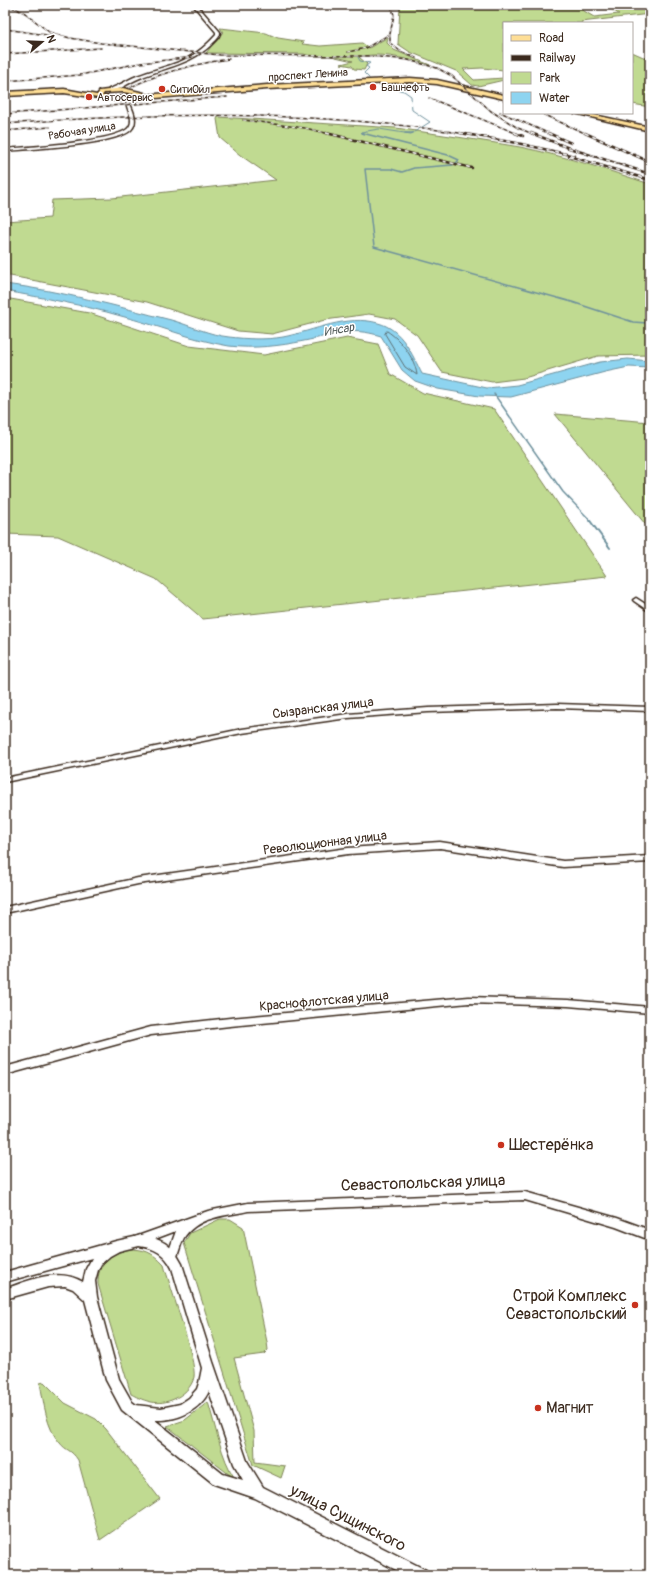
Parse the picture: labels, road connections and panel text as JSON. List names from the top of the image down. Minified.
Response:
{"streets":{"main road":["проспект Ленина"],"street":["Рабочая улица","Сызранская улица","Революционная улица","Краснофлотская улица","Севастопольская улица","улица Сущинского"]},"crossings":[["проспект Ленина","Рабочая улица"]],"water":["Инсар"],"places":["Башнефть","СитиОйл","Автосервис","Шестерёнка","Строй Комплекс Севастопольский","Магнит"],"legend":["Road","Railway","Park","Water"],"north":"right"}
